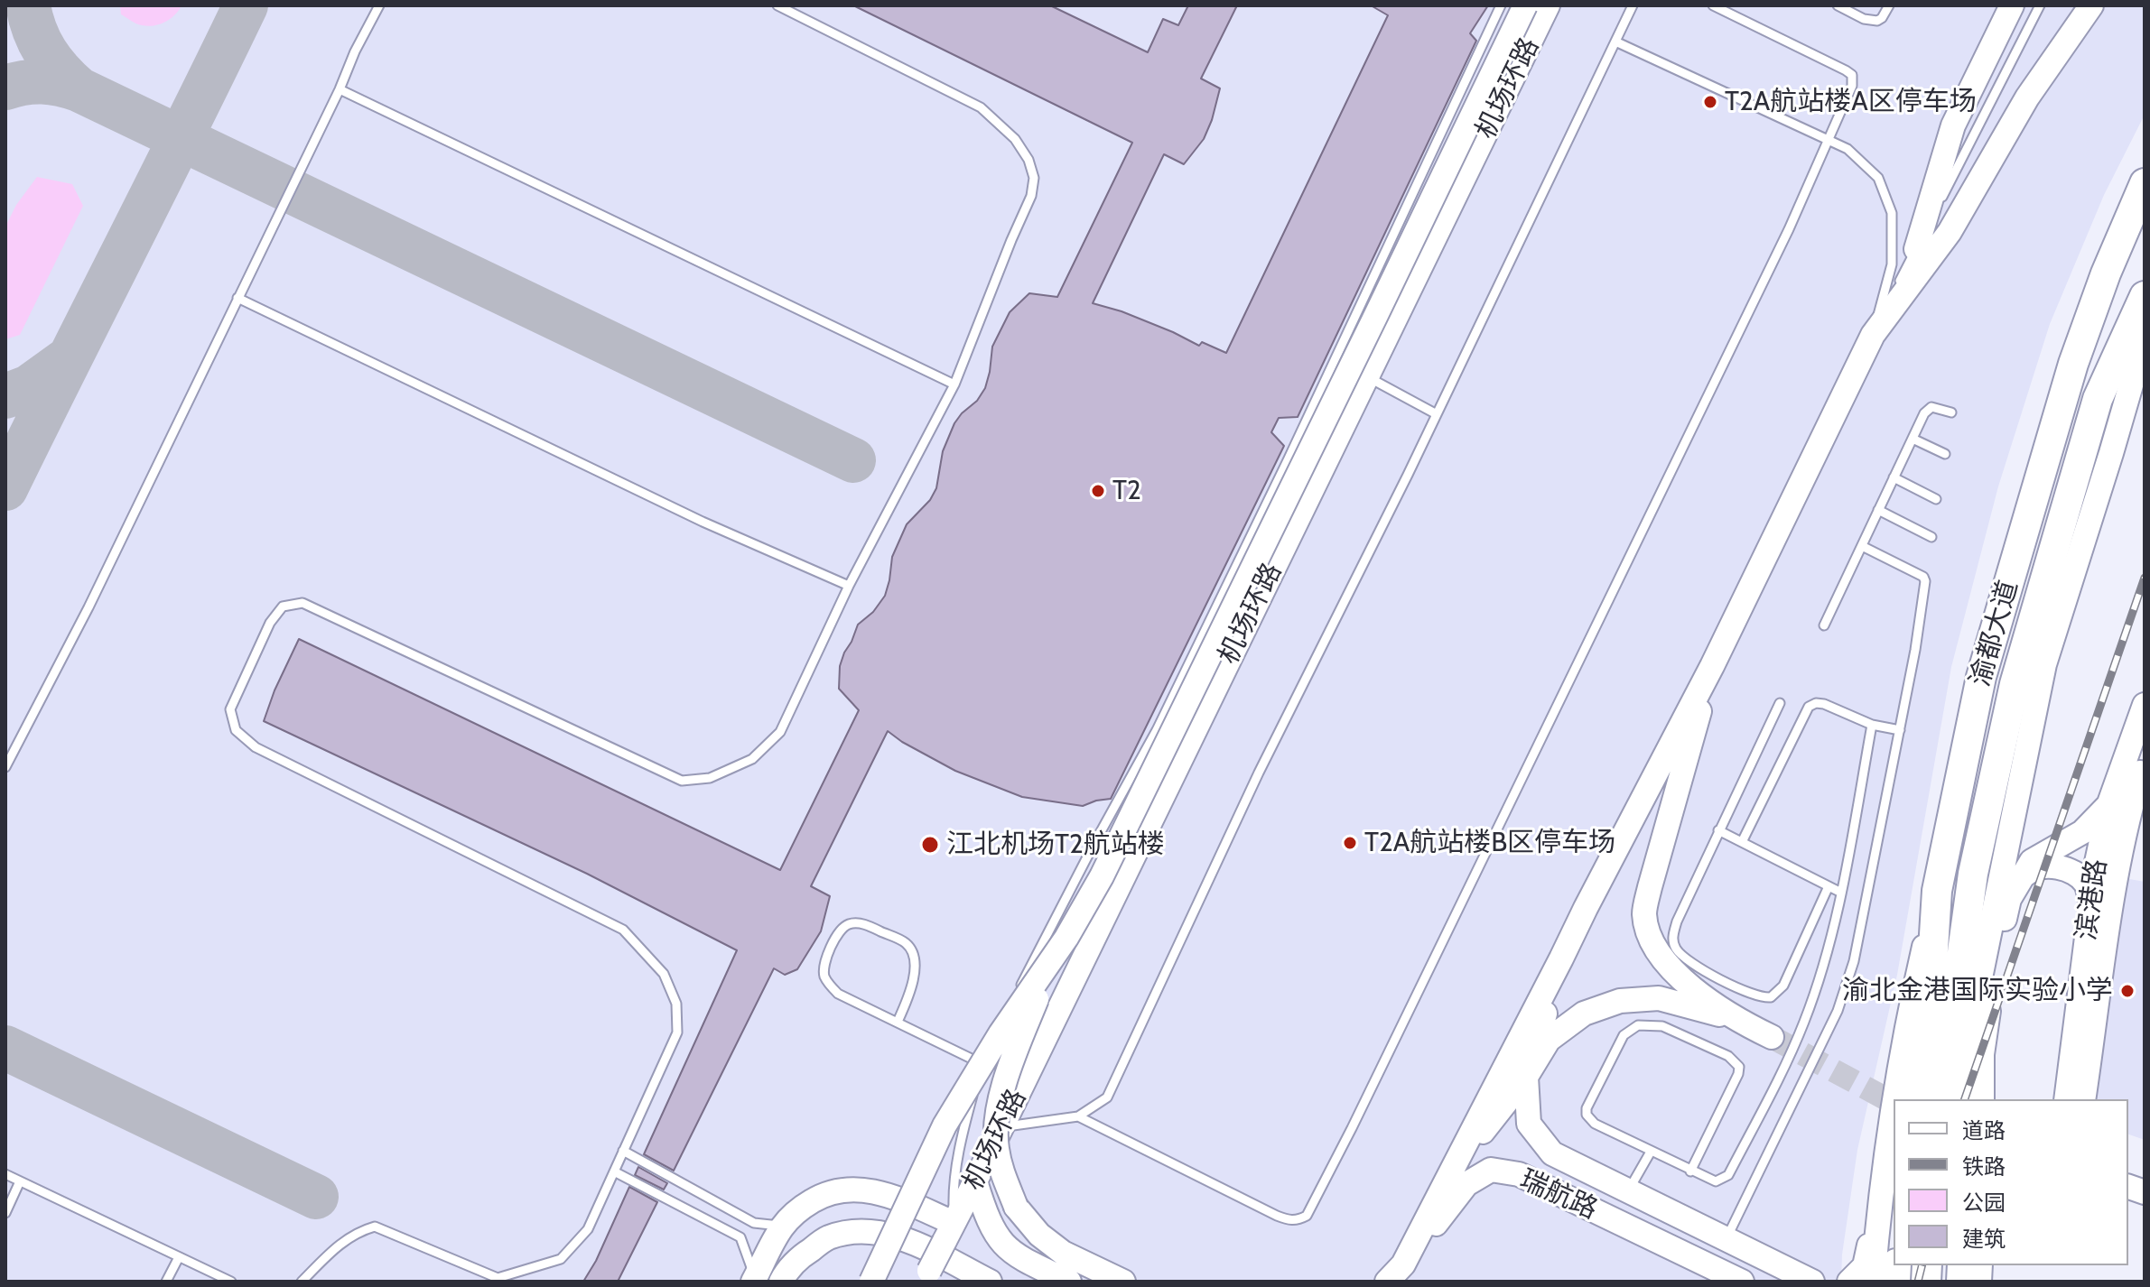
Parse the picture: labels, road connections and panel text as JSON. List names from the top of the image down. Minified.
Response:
{"streets":{"highway":["渝都大道"],"street":["机场环路","滨港路","瑞航路"]},"places":["T2A航站楼A区停车场","T2","T2A航站楼B区停车场","江北机场T2航站楼","渝北金港国际实验小学"],"legend":["道路","铁路","公园","建筑"]}
